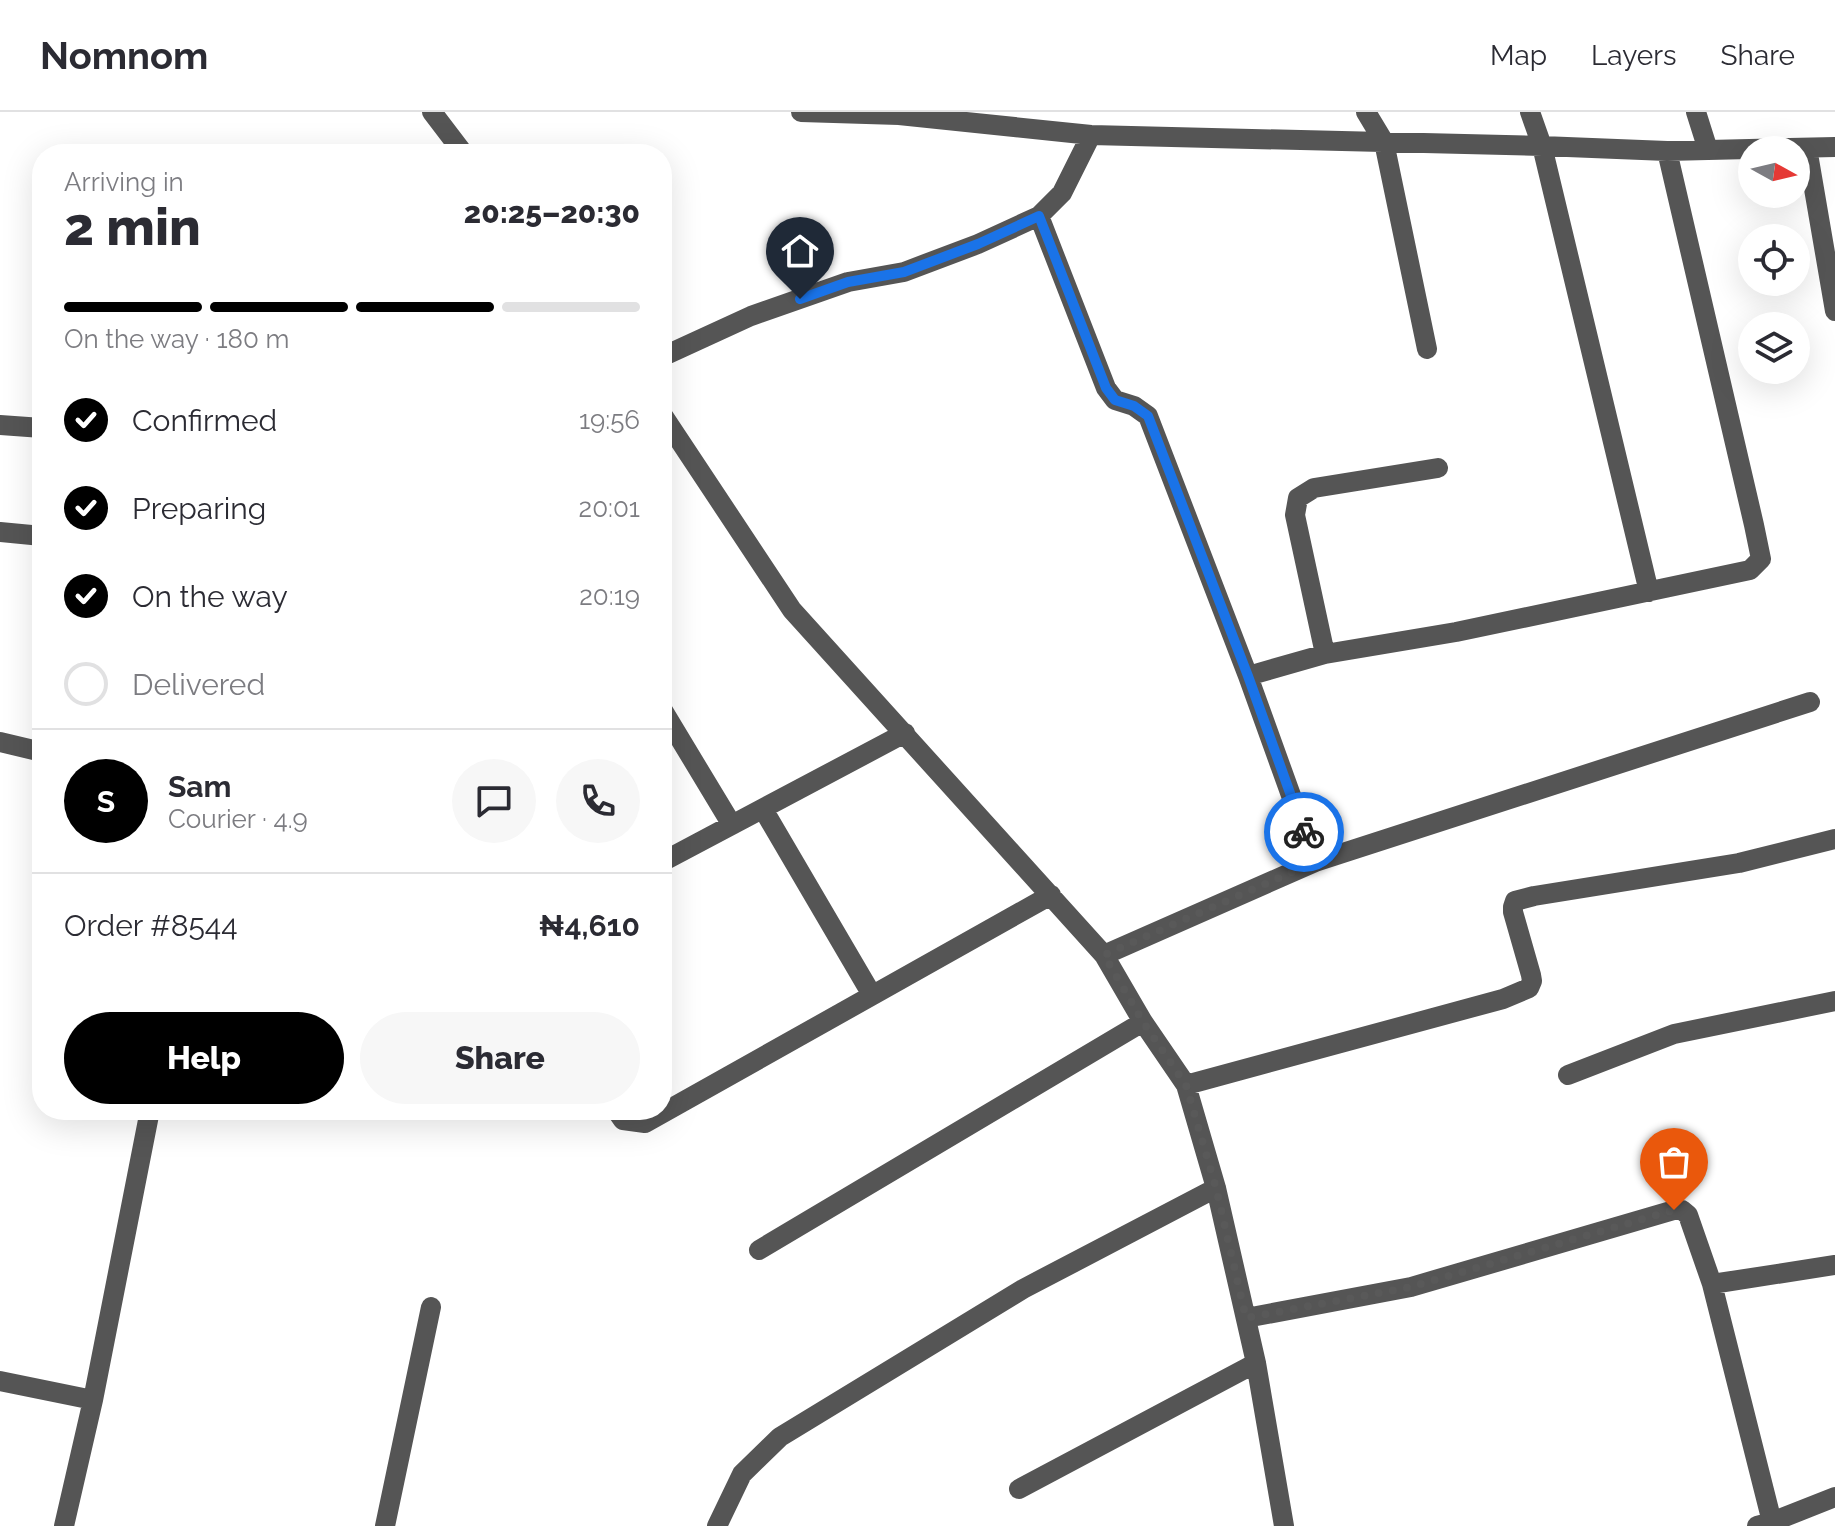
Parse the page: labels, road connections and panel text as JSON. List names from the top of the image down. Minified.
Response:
{"north":"right","page":{"header":"Nomnom","nav":["Map","Layers","Share"],"heading":["2 min","Arriving in","20:25–20:30"],"panel":["Sam","Courier · 4.9","Order #8544","₦4,610"],"bar":"On the way · 180 m","list":[["Confirmed","19:56"],["Preparing","20:01"],["On the way","20:19"],"Delivered"],"round":"S","buttons":["Help","Share"]}}
